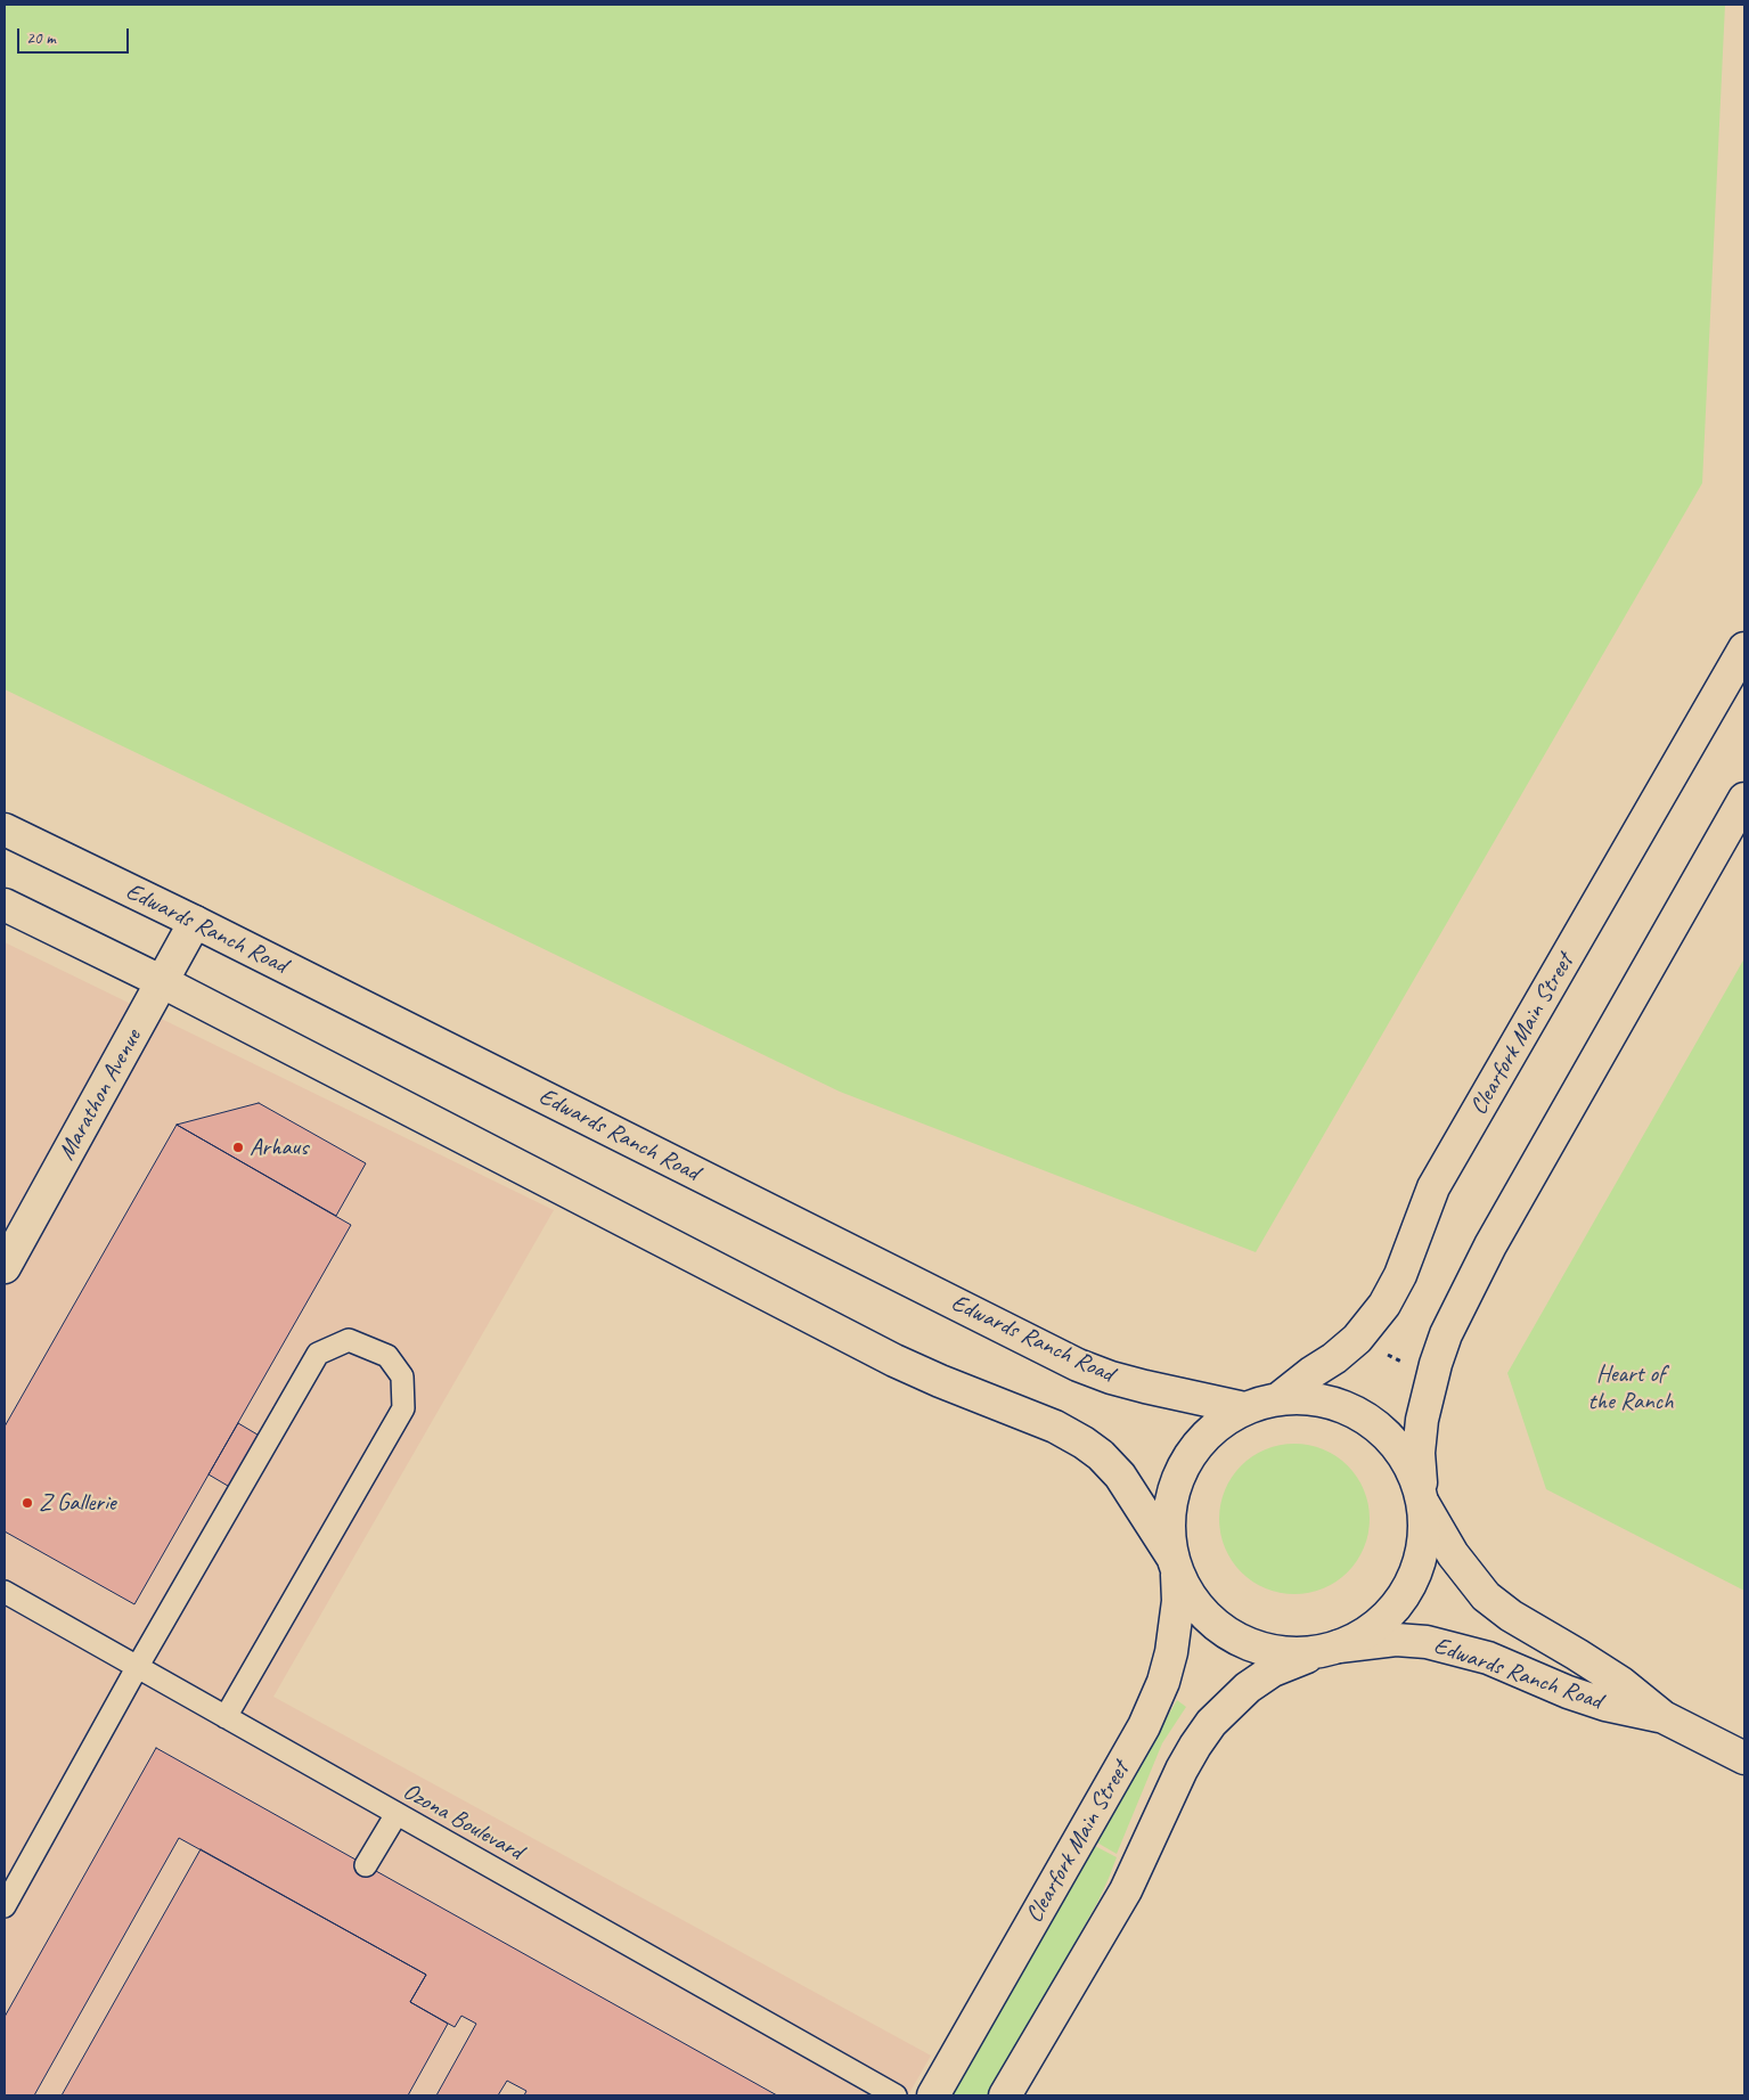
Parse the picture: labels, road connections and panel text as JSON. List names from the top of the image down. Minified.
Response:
{"streets":{"street":["Edwards Ranch Road","Clearfork Main Street","Marathon Avenue"],"lane":["Ozona Boulevard"]},"crossings":[["Edwards Ranch Road","Clearfork Main Street"],["Edwards Ranch Road","Marathon Avenue"]],"parks":["Heart of the Ranch"],"places":["Arhaus","Z Gallerie"],"scale_bar":"20 m"}
